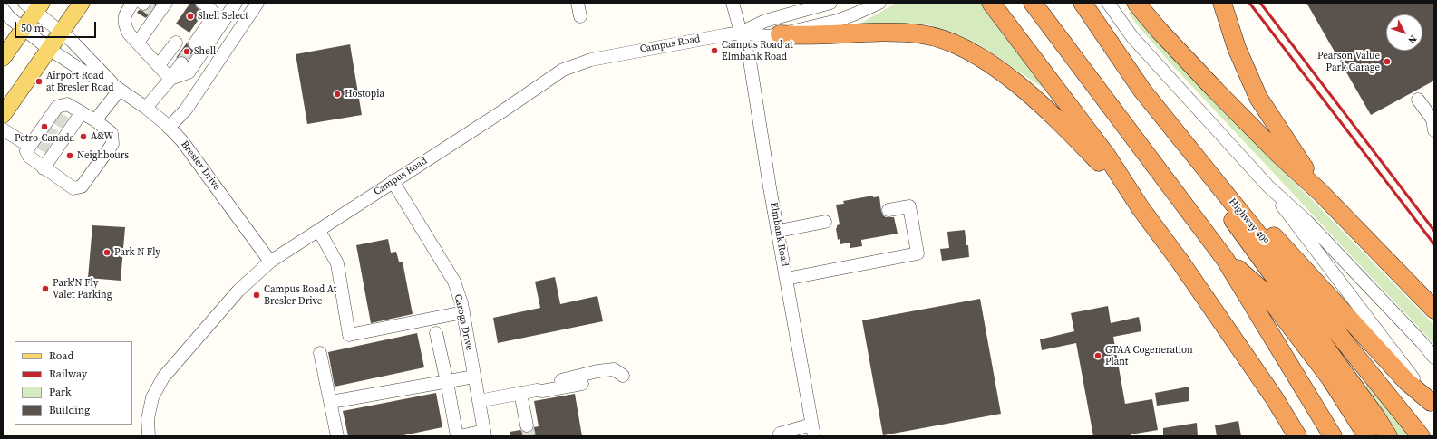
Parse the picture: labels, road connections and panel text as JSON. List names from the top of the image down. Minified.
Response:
{"streets":{"highway":["Highway 409"],"street":["Campus Road","Bresler Drive","Elmbank Road","Caroga Drive"]},"crossings":[["Campus Road","Bresler Drive"],["Campus Road","Elmbank Road"],["Campus Road","Caroga Drive"]],"places":["Shell Select","Campus Road at Elmbank Road","Shell","Pearson Value Park Garage","Airport Road at Bresler Road","Hostopia","Petro-Canada","A&W","Neighbours","Park N Fly","Park'N Fly Valet Parking","Campus Road At Bresler Drive","GTAA Cogeneration Plant"],"legend":["Road","Railway","Park","Building"],"scale_bar":"50 m","north":"bottom right"}
